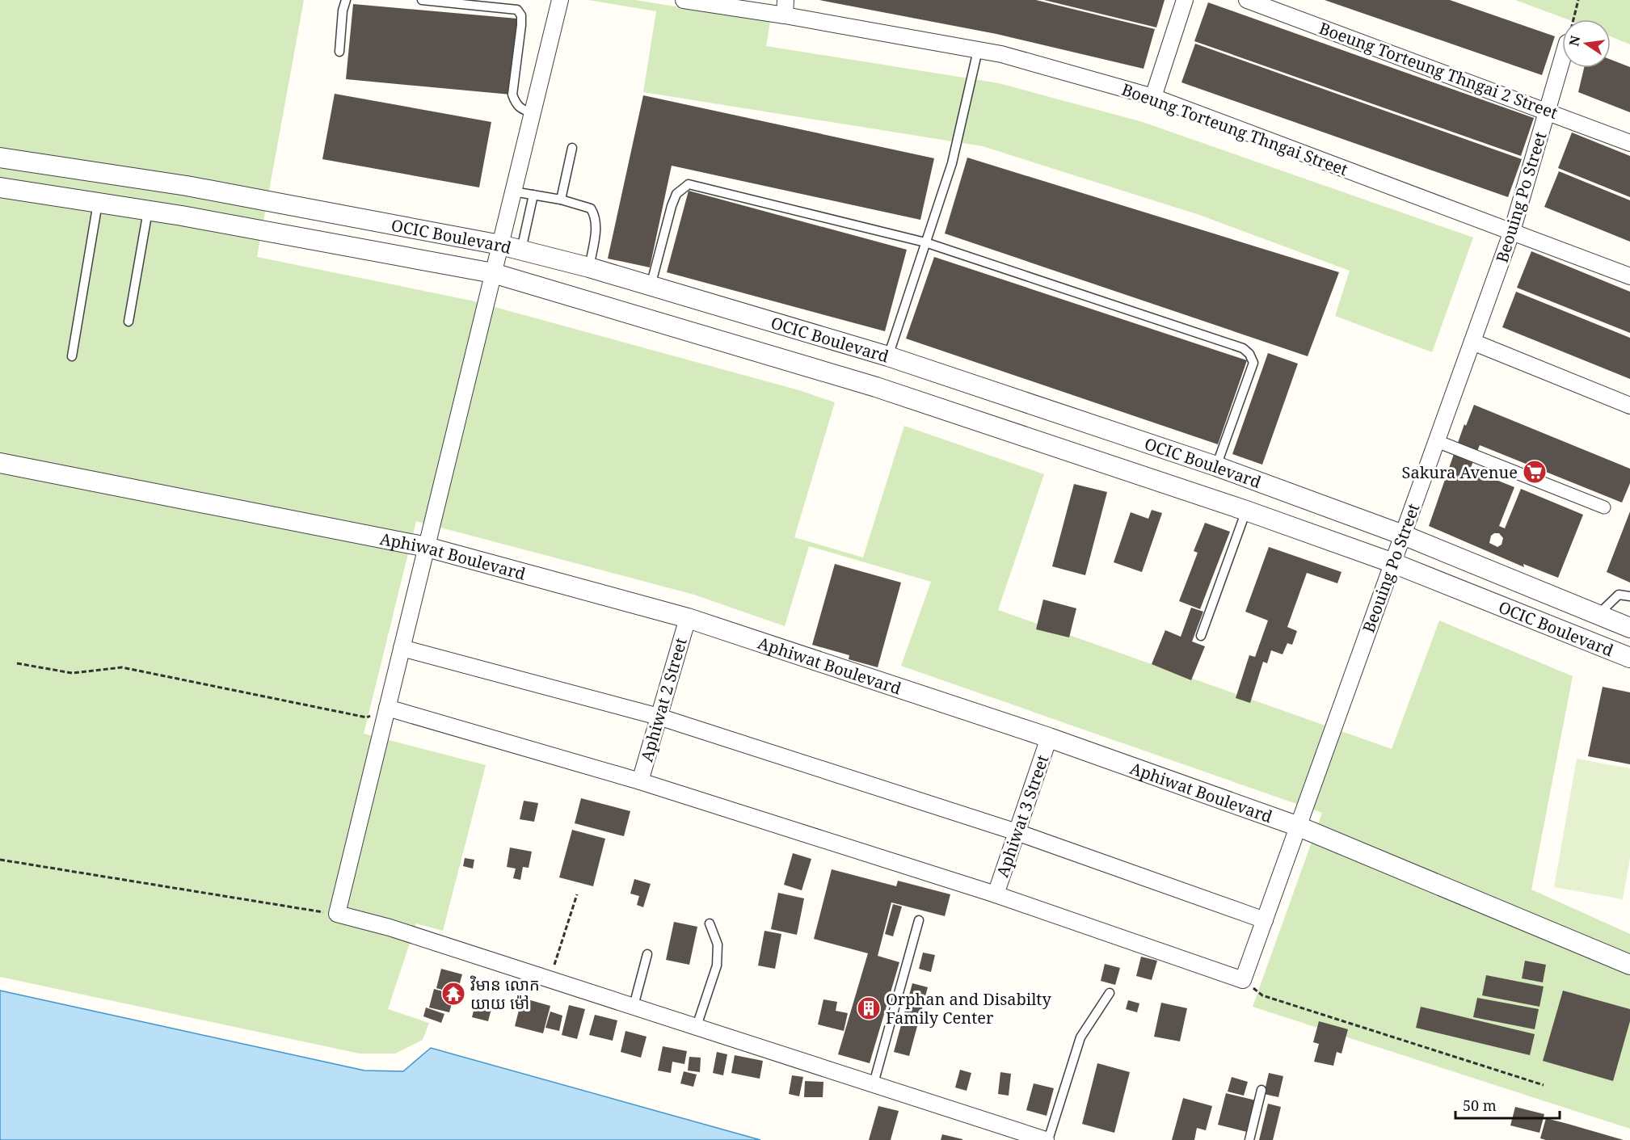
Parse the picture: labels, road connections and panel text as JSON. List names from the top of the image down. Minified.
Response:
{"streets":{"street":["Boeung Torteung Thngai 2 Street","Boeung Torteung Thngai Street","Beouing Po Street","OCIC Boulevard","Aphiwat Boulevard","Aphiwat 2 Street","Aphiwat 3 Street"]},"crossings":[["Boeung Torteung Thngai 2 Street","Beouing Po Street"],["Boeung Torteung Thngai Street","Beouing Po Street"],["Beouing Po Street","OCIC Boulevard"],["Beouing Po Street","Aphiwat Boulevard"],["Aphiwat Boulevard","Aphiwat 2 Street"],["Aphiwat Boulevard","Aphiwat 3 Street"]],"places":{"supermarket":["Sakura Avenue"],"temple":["វិមាន លោក យាយ ម៉ៅ"],"building":["Orphan and Disabilty Family Center"]},"scale_bar":"50 m","north":"left"}
